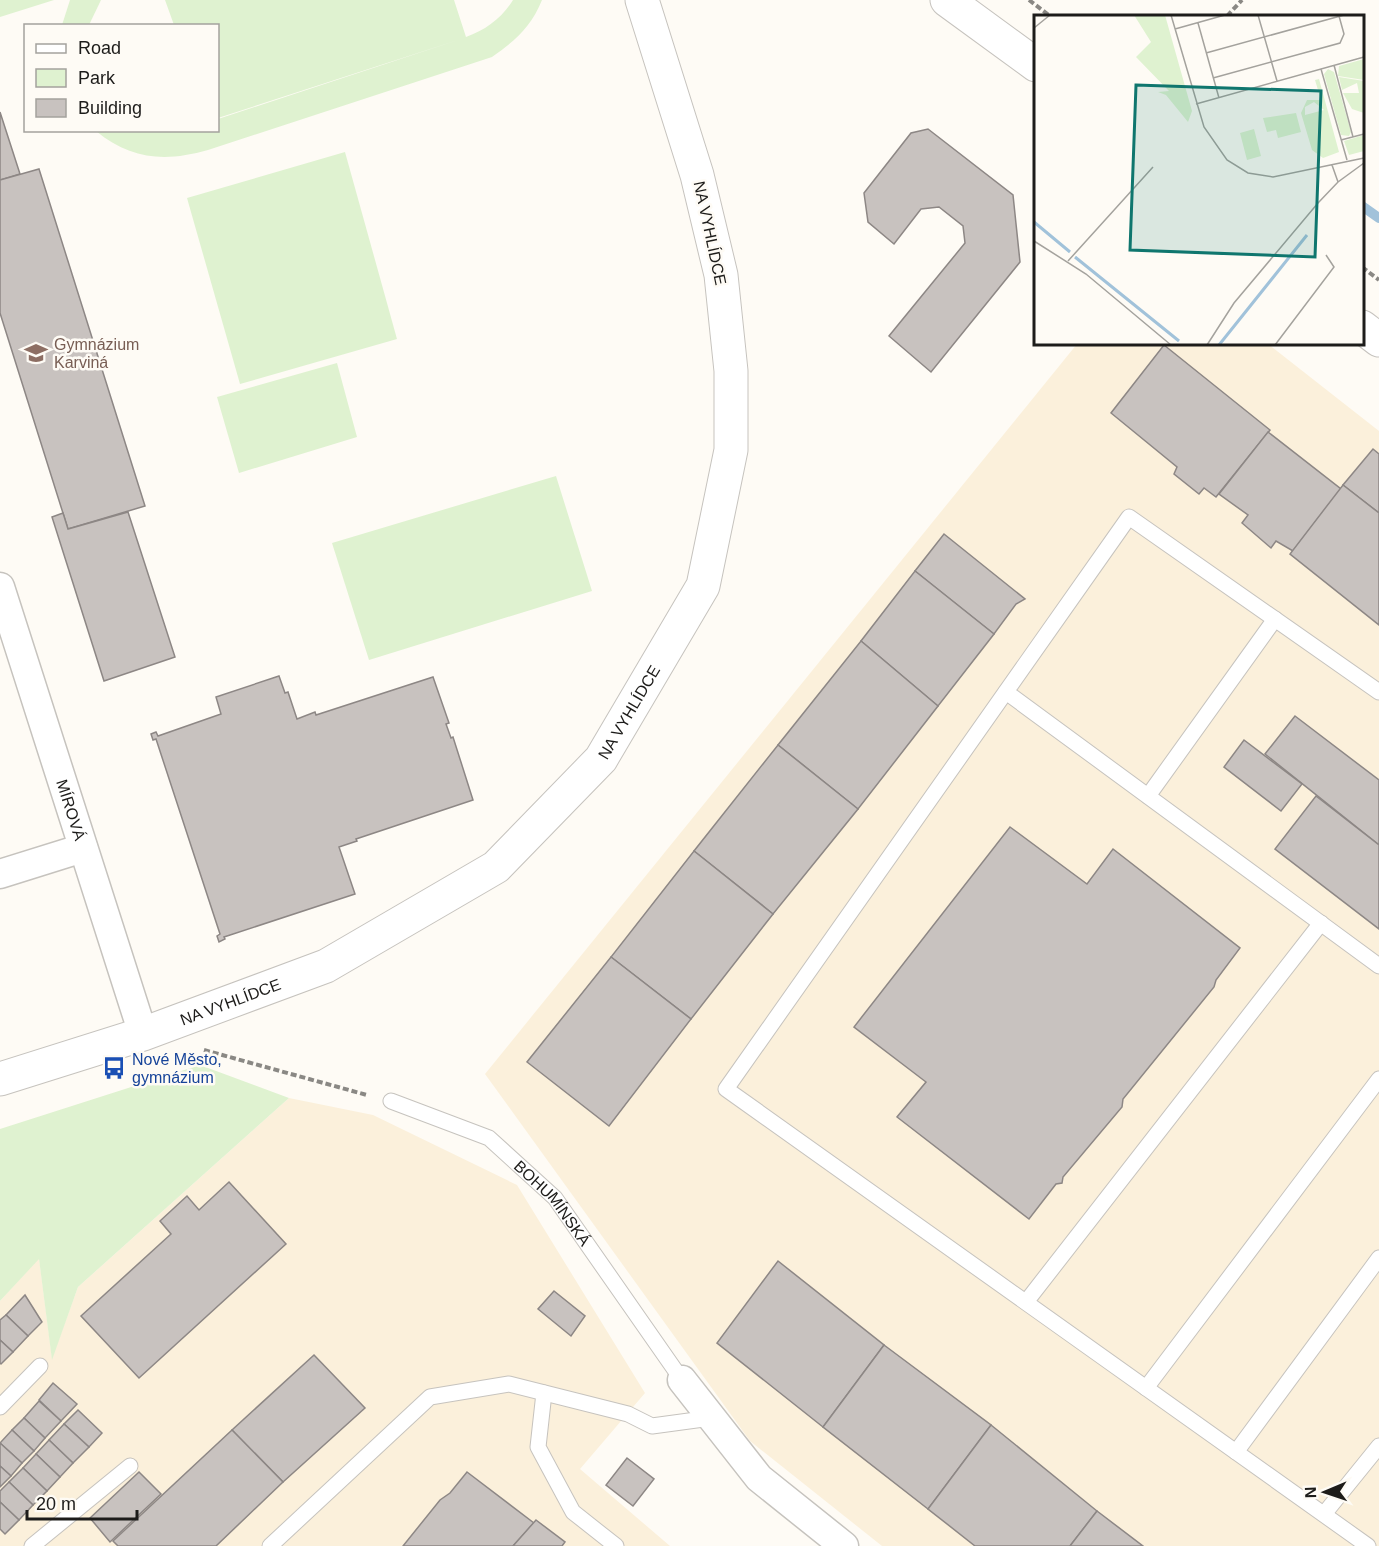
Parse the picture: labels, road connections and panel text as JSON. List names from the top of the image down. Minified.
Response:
{"streets":{"street":["NA VYHLÍDCE","MÍROVÁ","BOHUMÍNSKÁ"]},"crossings":[["NA VYHLÍDCE","MÍROVÁ"]],"places":{"school or university":["Gymnázium Karviná"],"bus stop":["Nové Město, gymnázium"]},"legend":["Road","Park","Building"],"scale_bar":"20 m","north":"left"}
